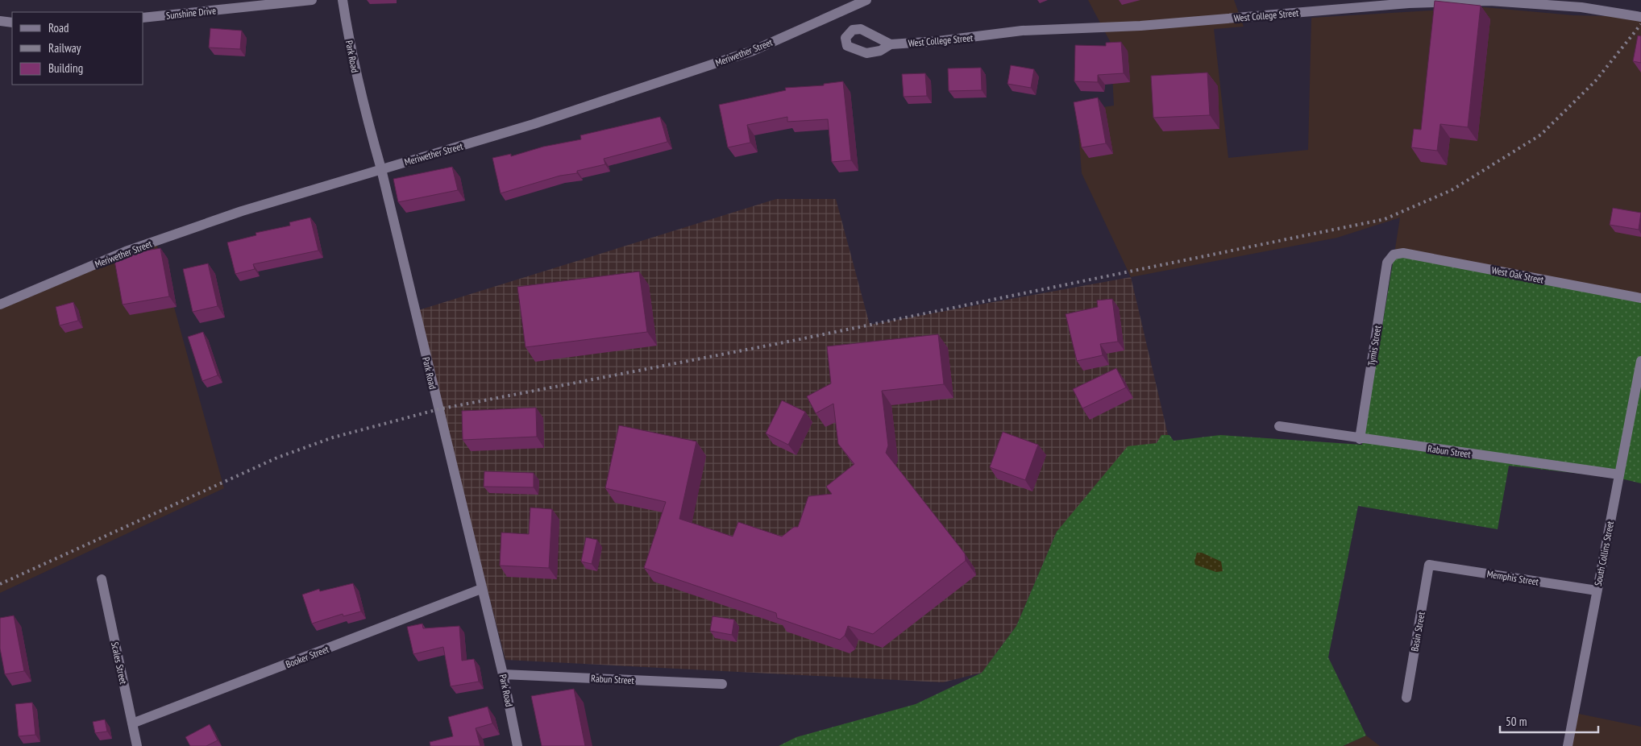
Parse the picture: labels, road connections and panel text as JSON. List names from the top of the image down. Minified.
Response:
{"streets":{"street":["Sunshine Drive","West College Street","Meriwether Street","Park Road","West Oak Street","Tymis Street","Rabun Street","South Collins Street","Memphis Street","Basin Street","Booker Street","Scales Street"]},"crossings":[["Meriwether Street","Park Road"],["Park Road","Rabun Street"],["Park Road","Booker Street"],["West Oak Street","Tymis Street"],["Tymis Street","Rabun Street"],["Rabun Street","South Collins Street"],["South Collins Street","Memphis Street"],["Memphis Street","Basin Street"],["Booker Street","Scales Street"]],"legend":["Road","Railway","Building"],"scale_bar":"50 m"}
